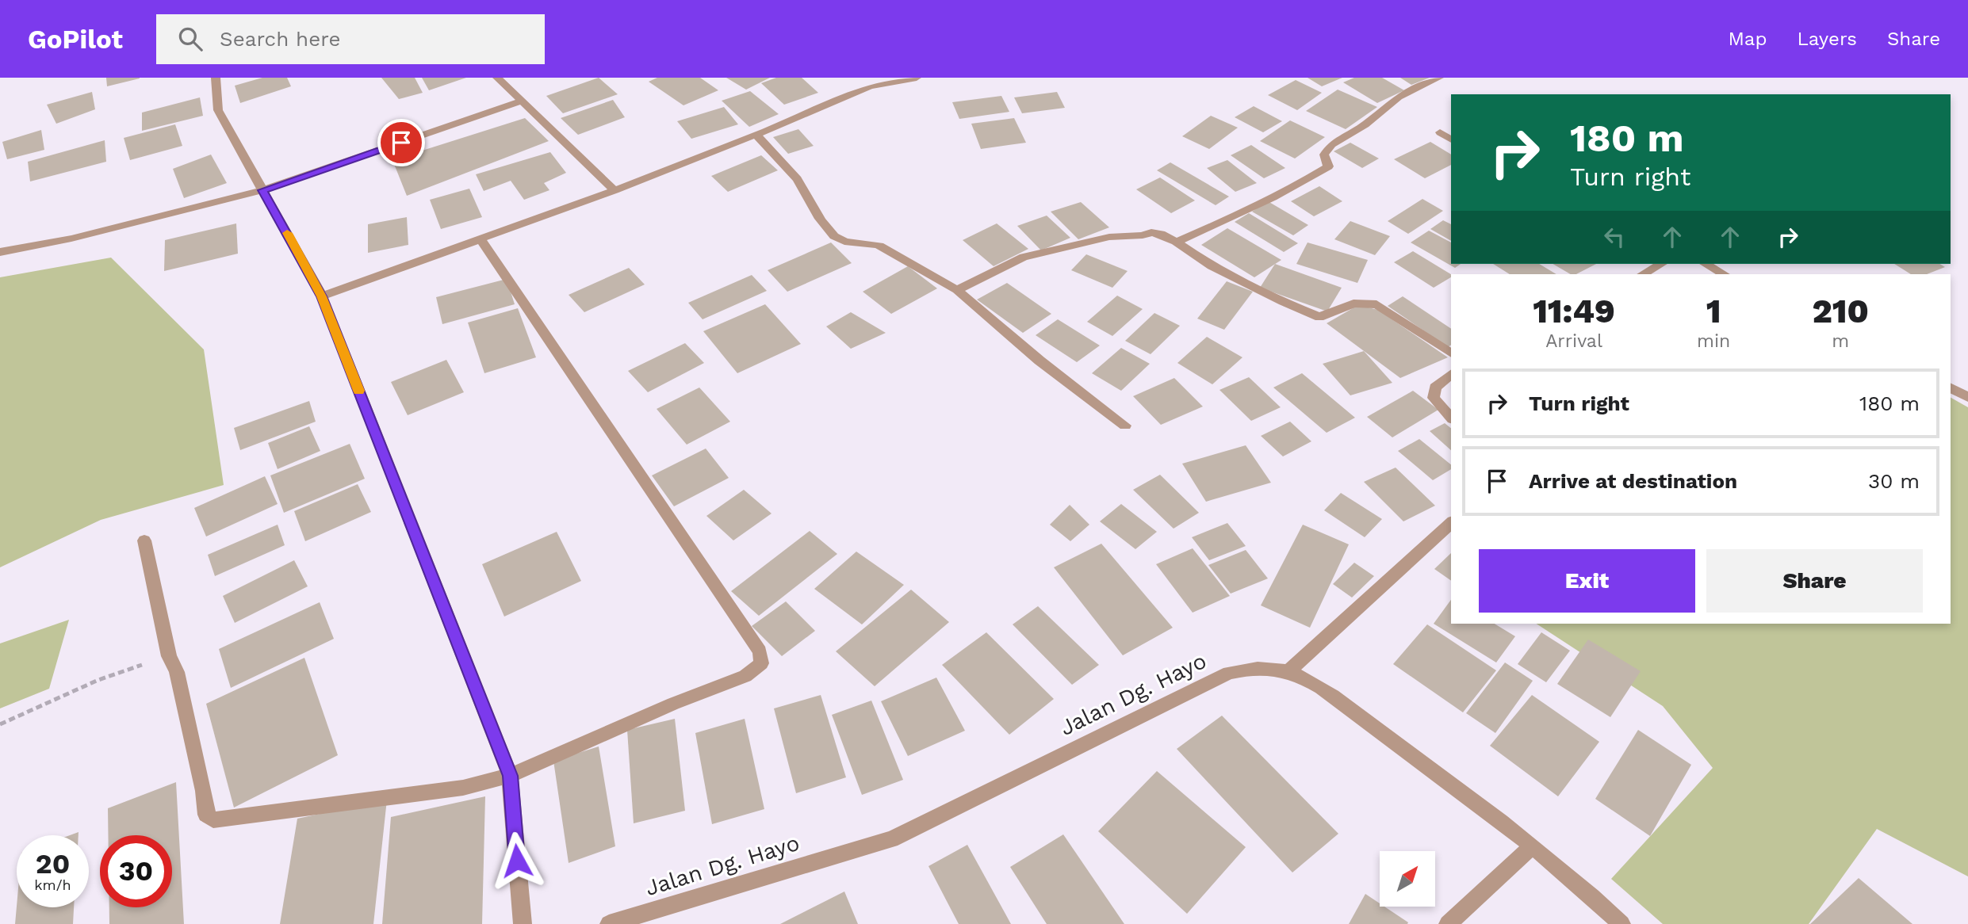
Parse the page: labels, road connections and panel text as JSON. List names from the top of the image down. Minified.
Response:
{"streets":{"street":["Jalan Dg. Hayo"]},"north":"top right","page":{"header":"GoPilot","search":"Search here","nav":["Map","Layers","Share"],"turn":["180 m","Turn right"],"eta":["11:49","Arrival","1","min","210","m"],"list":[{"name":"Turn right","value":"180 m"},{"name":"Arrive at destination","value":"30 m"}],"buttons":["Exit","Share"],"speed":"20 km/h","limit":"30"}}
